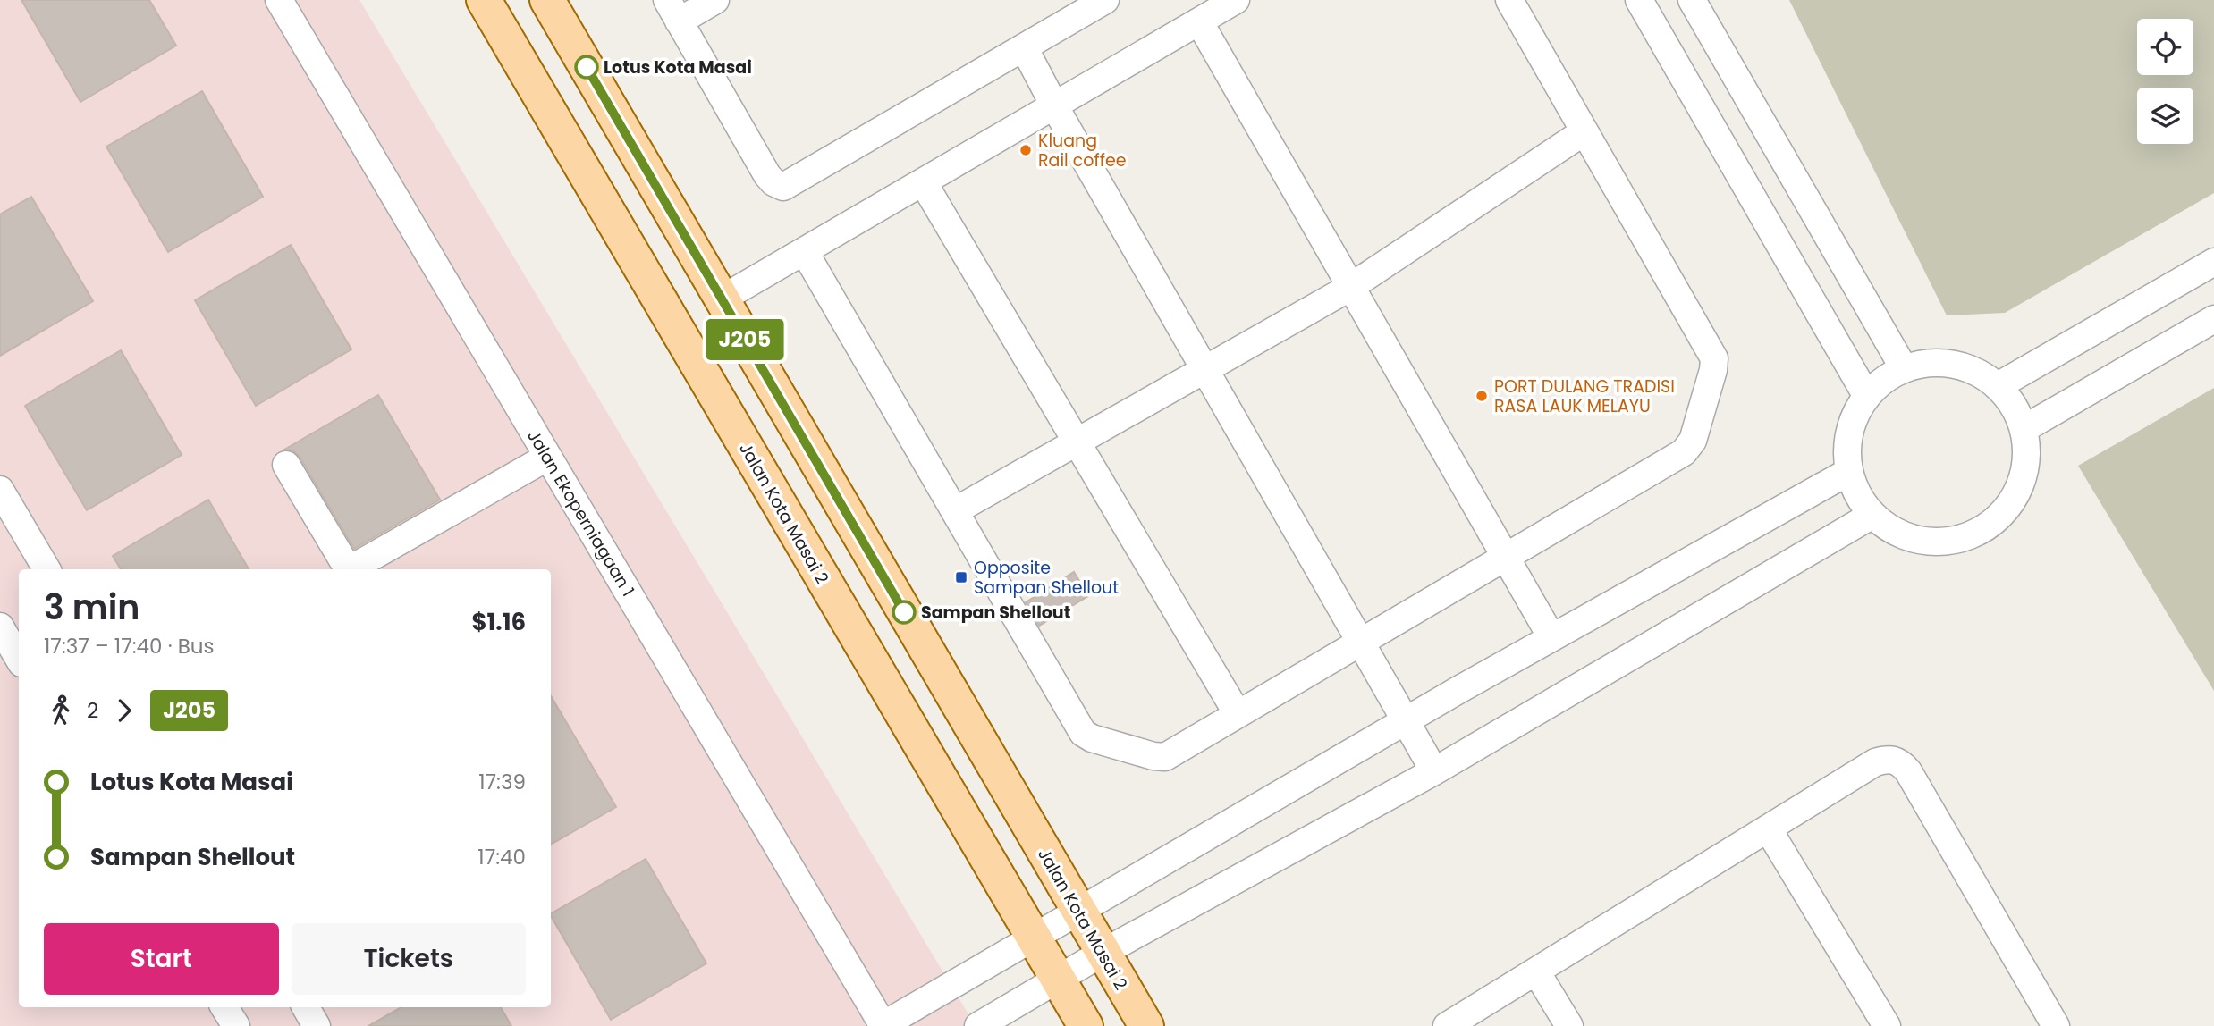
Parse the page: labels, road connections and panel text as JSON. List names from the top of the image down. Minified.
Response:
{"streets":{"main road":["Jalan Kota Masai 2"],"street":["Jalan Ekoperniagaan 1"]},"places":{"other":["Lotus Kota Masai","Kluang Rail coffee","PORT DULANG TRADISI RASA LAUK MELAYU","Sampan Shellout"],"transit":["Opposite Sampan Shellout"]},"lines":["bus line J205"],"page":{"on_map":"J205","heading":["3 min","17:37 – 17:40 · Bus","$1.16"],"legs":["2","J205"],"list":[{"name":"Lotus Kota Masai","value":"17:39"},{"name":"Sampan Shellout","value":"17:40"}],"buttons":["Start","Tickets"]}}
